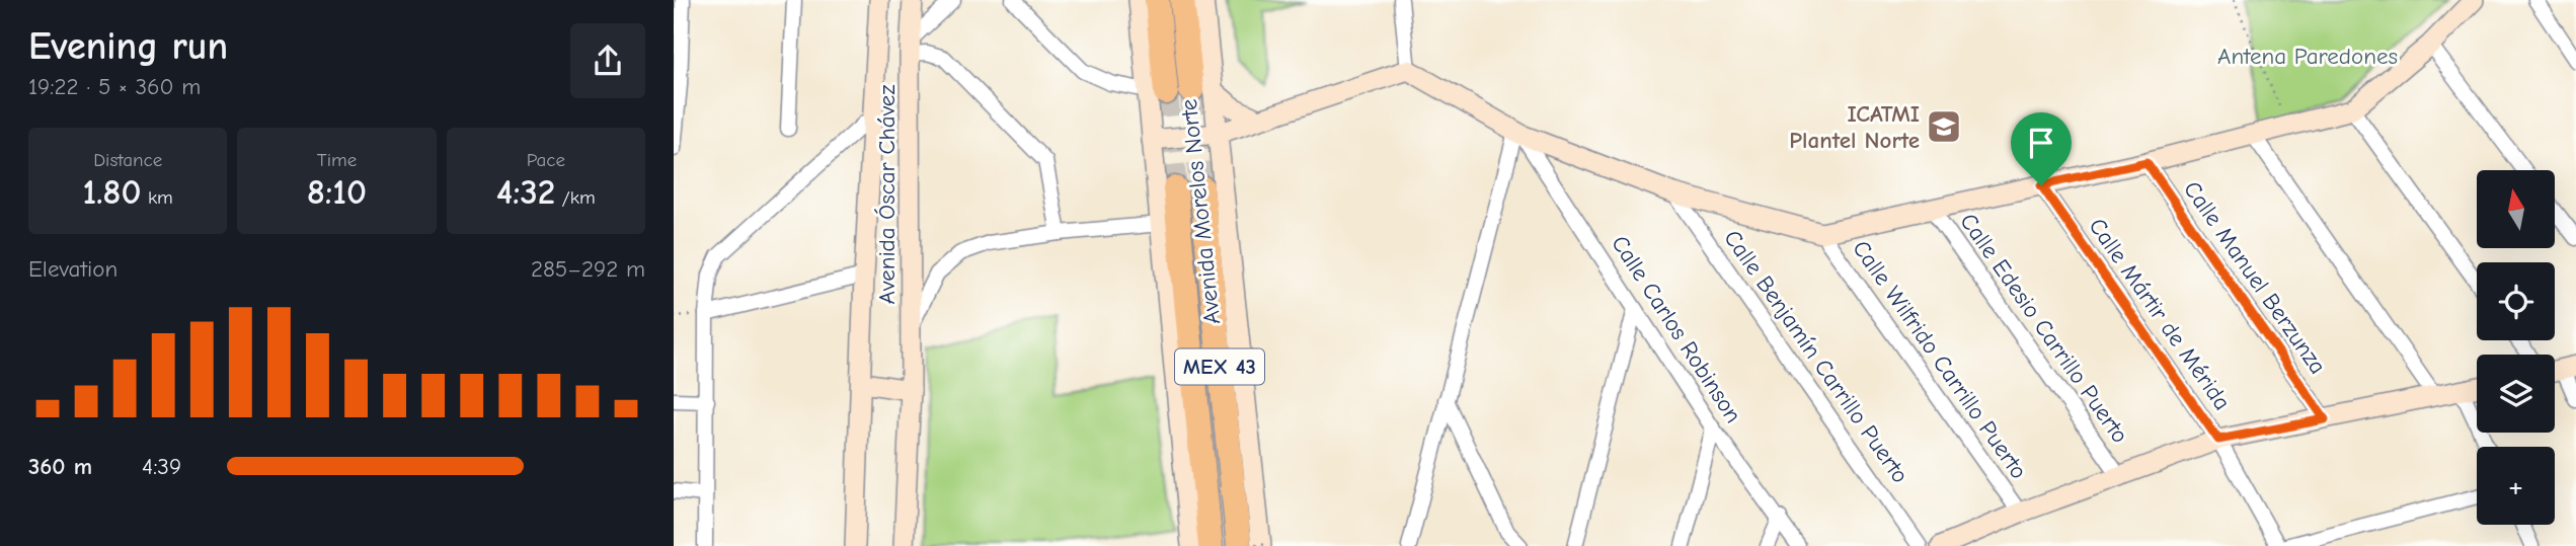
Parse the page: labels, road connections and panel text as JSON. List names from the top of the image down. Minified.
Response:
{"streets":{"highway":["MEX 43"],"street":["Avenida Óscar Chávez","Avenida Morelos Norte","Calle Manuel Berzunza","Calle Mártir de Mérida","Calle Edesio Carrillo Puerto","Calle Carlos Robinson","Calle Benjamín Carrillo Puerto","Calle Wilfrido Carrillo Puerto"]},"parks":["Antena Paredones"],"places":{"school or university":["ICATMI Plantel Norte"]},"north":"top","page":{"heading":["Evening run","19:22 · 5 × 360 m"],"stats":[["Distance","1.80 km"],["Time","8:10"],["Pace","4:32 /km"]],"map_buttons":"+","chart":["Elevation","285–292 m"],"list":[{"name":"360 m","note":"4:39"}]}}
